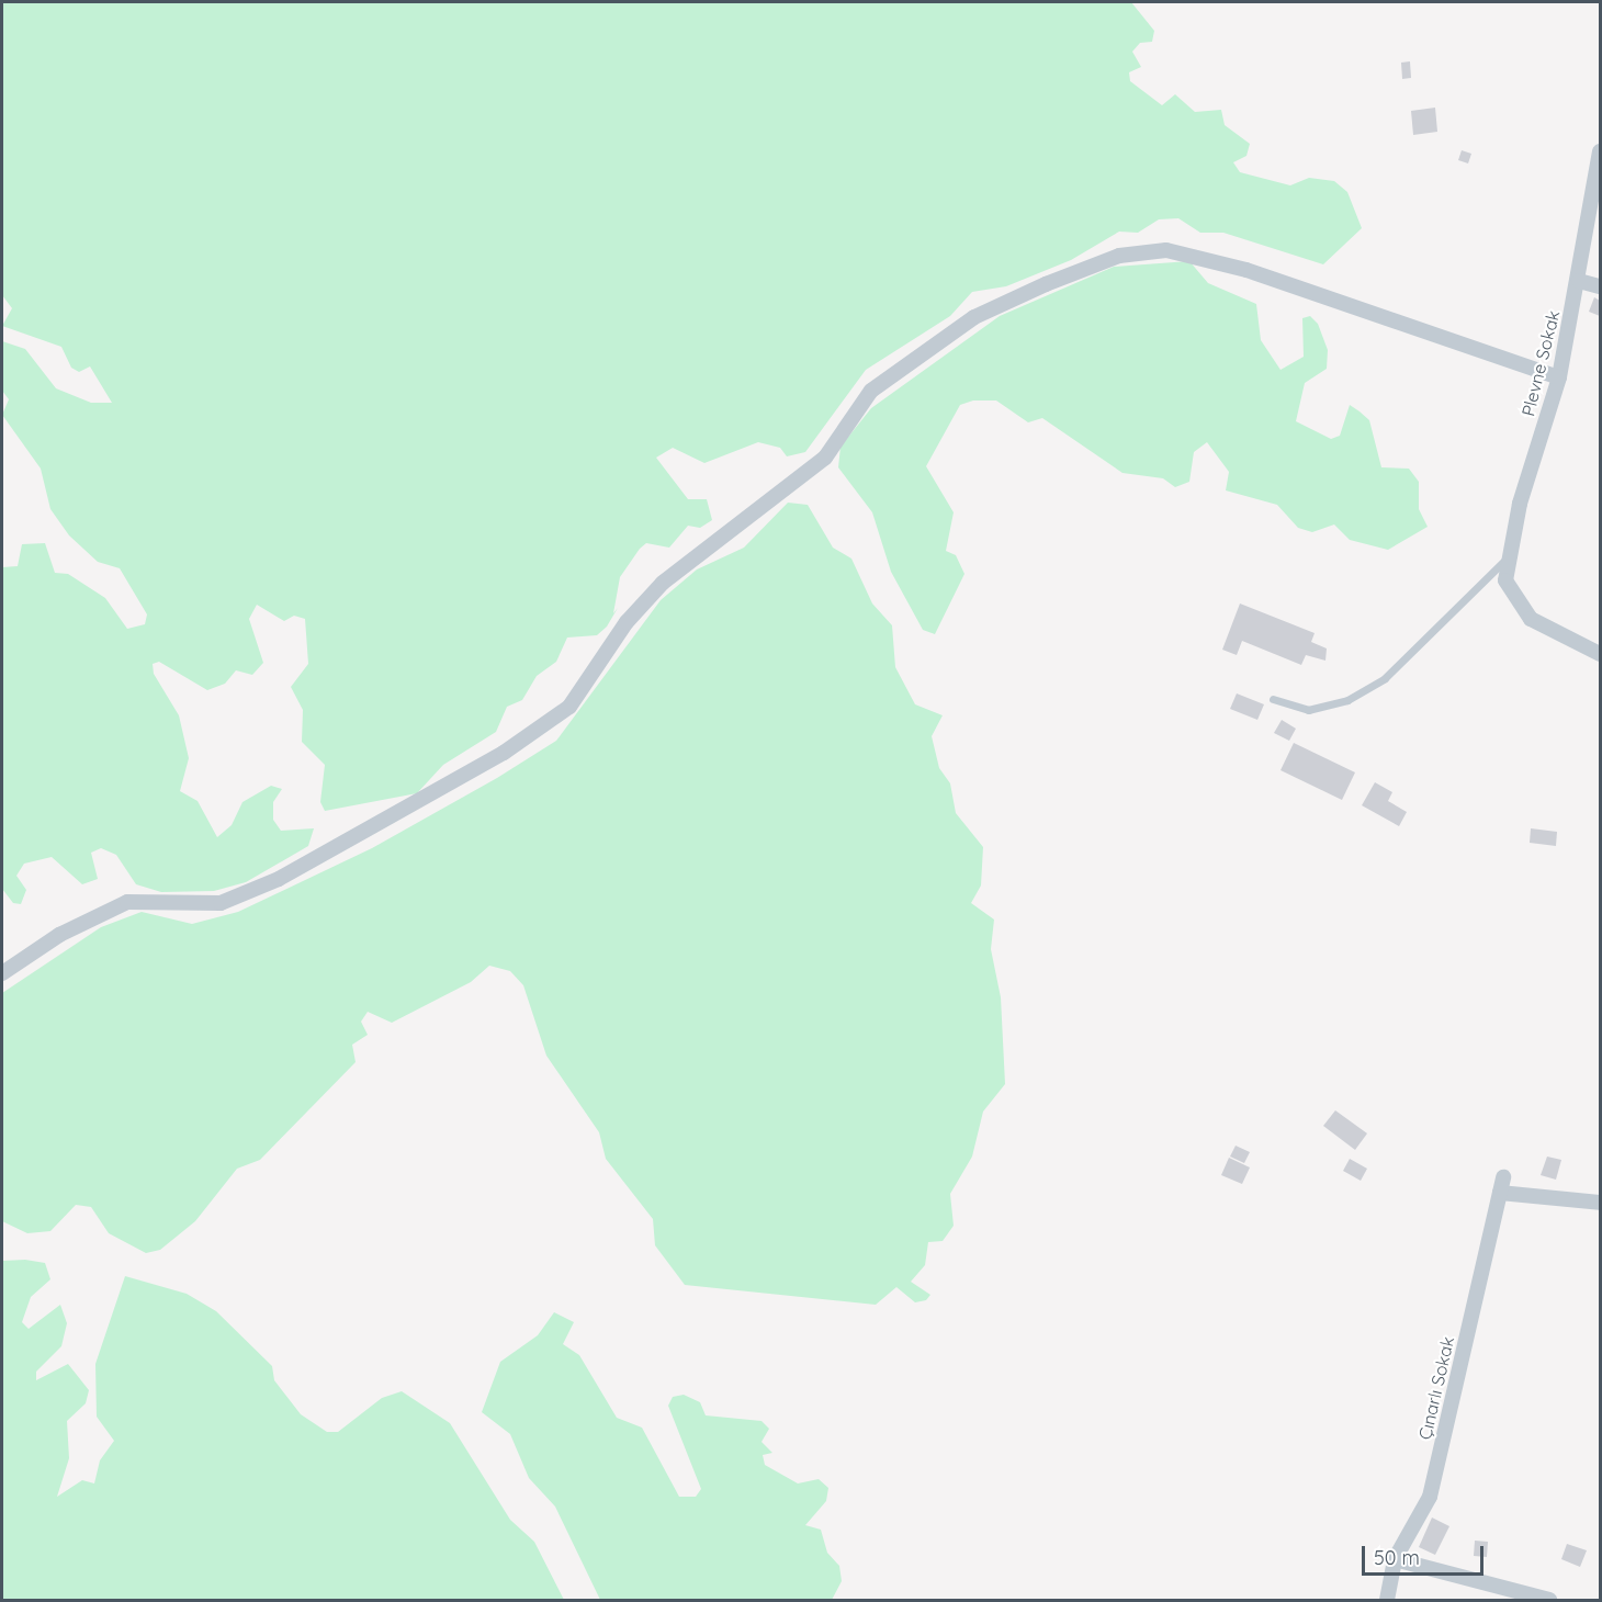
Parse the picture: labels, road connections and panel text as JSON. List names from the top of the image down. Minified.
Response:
{"streets":{"street":["Plevne Sokak","Çınarlı Sokak"]},"scale_bar":"50 m"}
